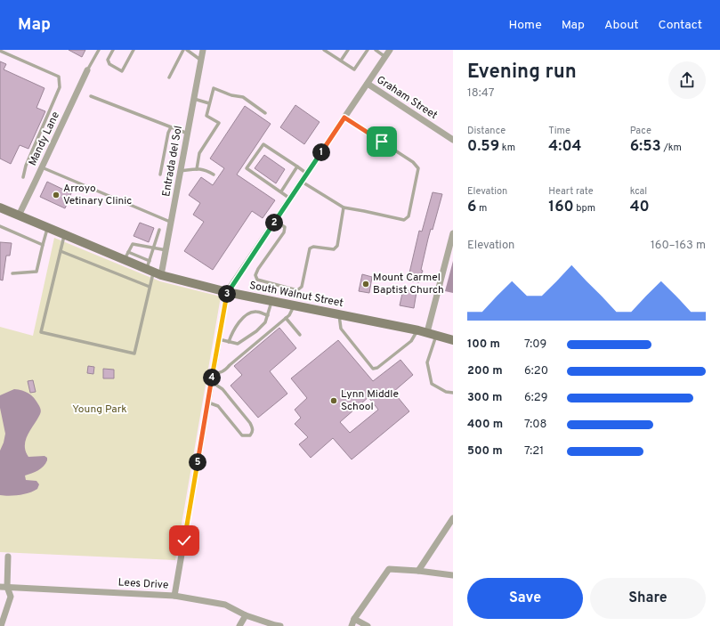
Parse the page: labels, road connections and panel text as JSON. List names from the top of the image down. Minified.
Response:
{"streets":{"street":["Graham Street","Mandy Lane","Entrada del Sol","South Walnut Street","Lees Drive"]},"crossings":[["Mandy Lane","South Walnut Street"],["Entrada del Sol","South Walnut Street"]],"parks":["Young Park"],"places":["Arroyo Vetinary Clinic","Mount Carmel Baptist Church","Lynn Middle School"],"page":{"header":"Map","nav":["Home","Map","About","Contact"],"heading":["Evening run","18:47"],"stats":[["Distance","0.59 km"],["Time","4:04"],["Pace","6:53 /km"],["Elevation","6 m"],["Heart rate","160 bpm"],["kcal","40"]],"pins":["1","2","3","4","5"],"chart":["Elevation","160–163 m"],"list":[{"name":"100 m","note":"7:09"},{"name":"200 m","note":"6:20"},{"name":"300 m","note":"6:29"},{"name":"400 m","note":"7:08"},{"name":"500 m","note":"7:21"}],"buttons":["Save","Share"]}}
